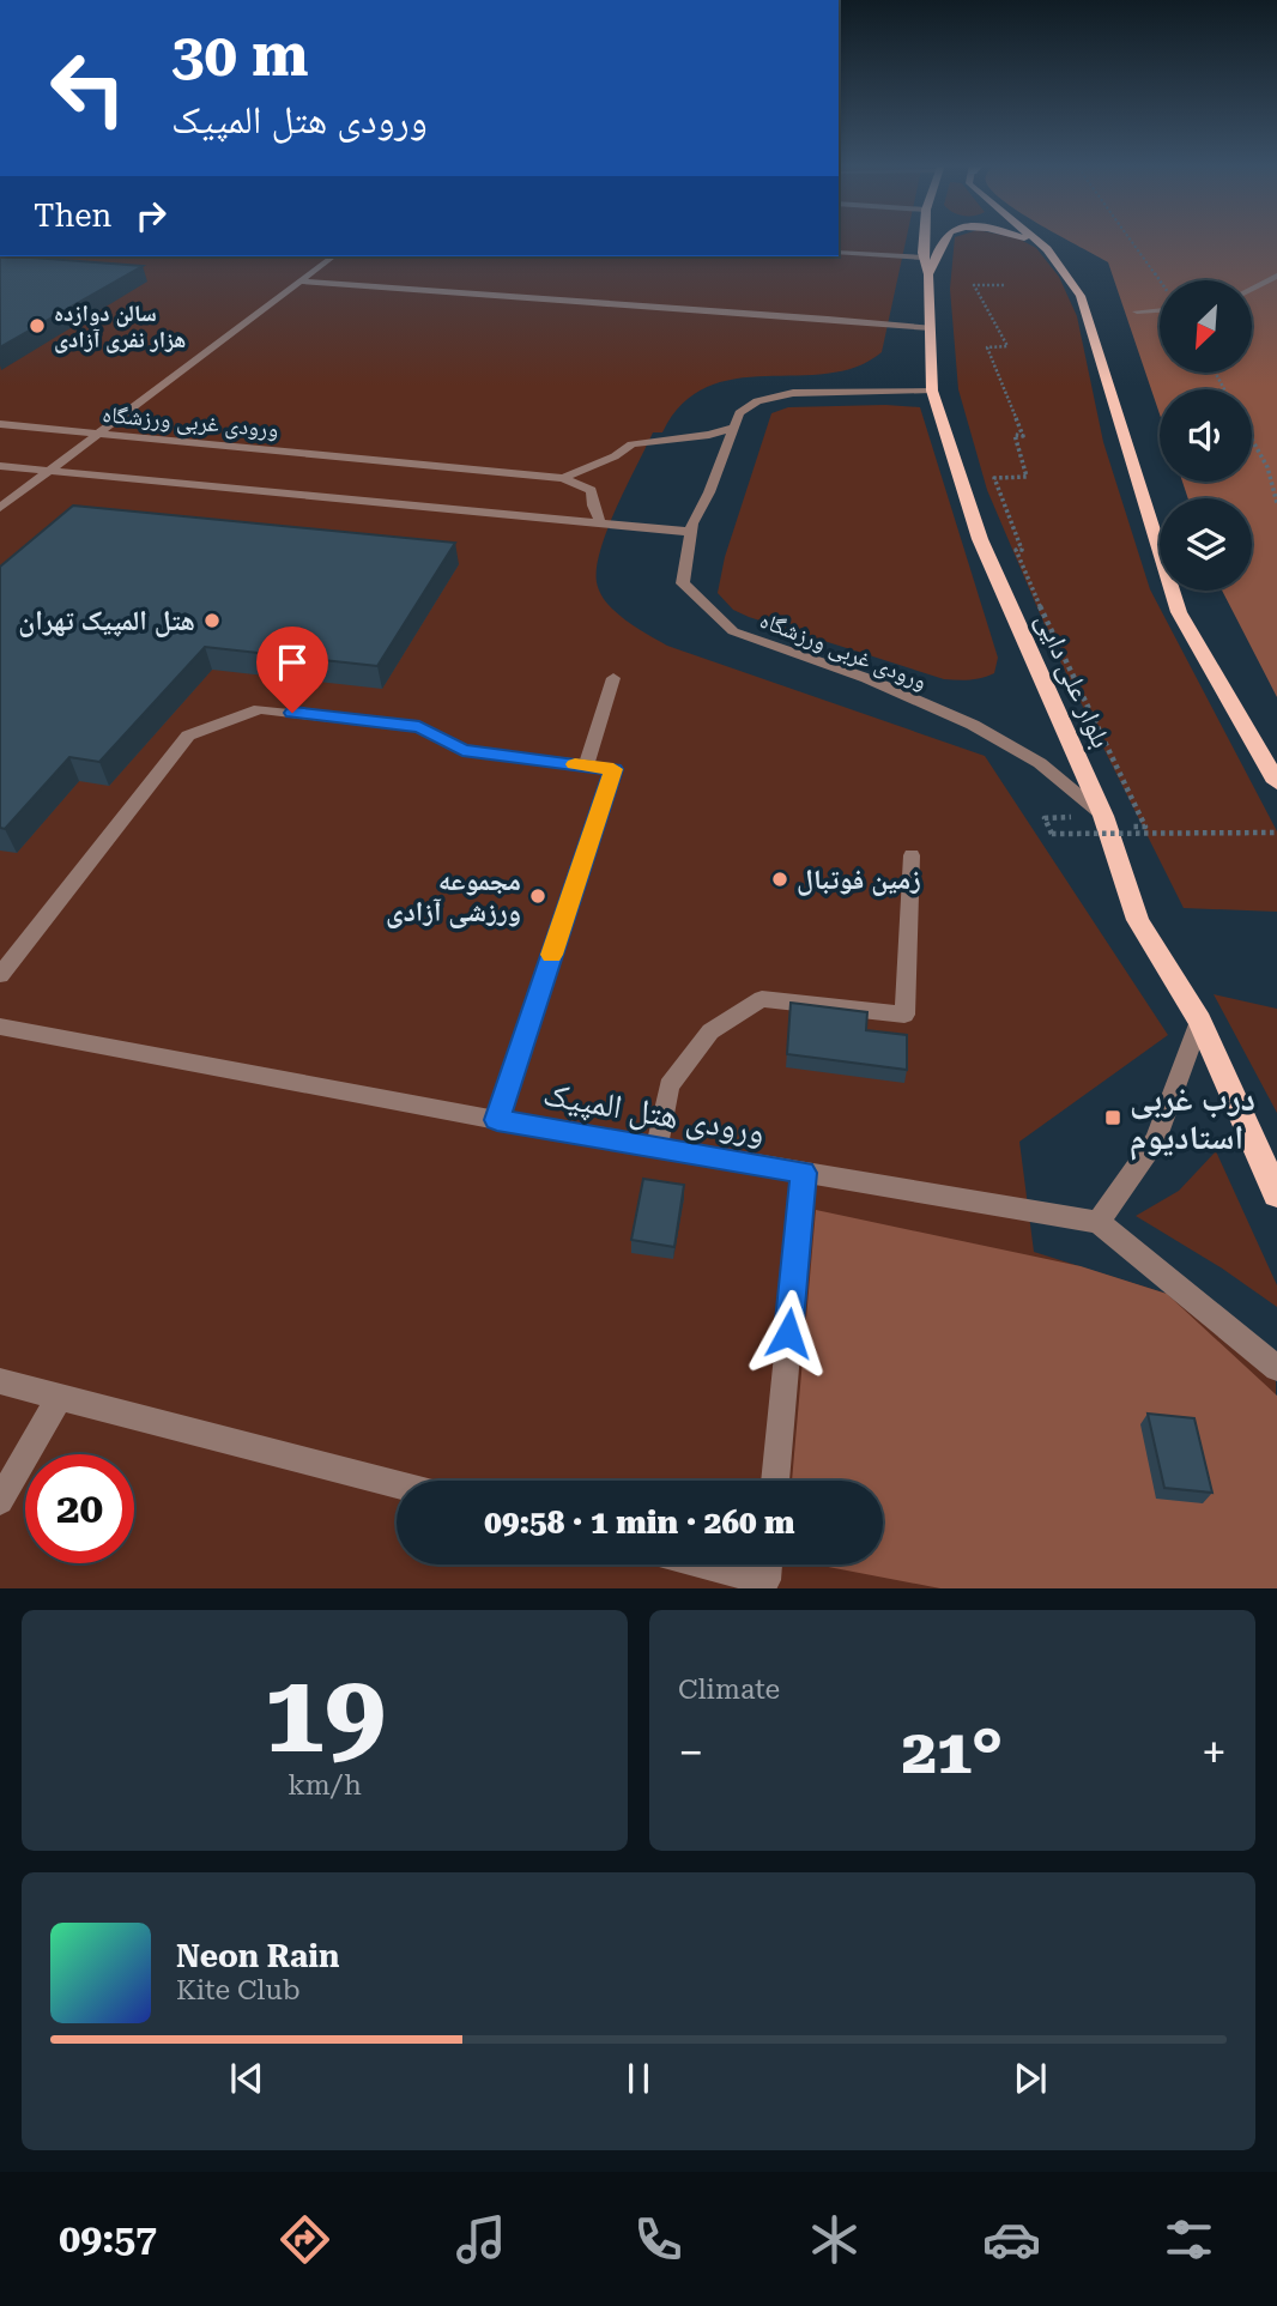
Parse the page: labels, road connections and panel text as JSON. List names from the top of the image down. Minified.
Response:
{"streets":{"main road":["بلوار علی دایی"],"lane":["ورودی غربی ورزشگاه","ورودی هتل المپیک"]},"crossings":[["ورودی غربی ورزشگاه","بلوار علی دایی"]],"places":{"other":["سالن دوازده هزار نفری آزادی","هتل المپیک تهران","زمین فوتبال","مجموعه ورزشی آزادی"],"transit":["درب غربی استادیوم"]},"north":"bottom left","page":{"turn":["30 m","ورودی هتل المپیک"],"then":"Then","limit":"20","trip":"09:58 · 1 min · 260 m","tile":[["19","km/h"],"Climate"],"heat":["−","21°","+"],"song":["Neon Rain","Kite Club"],"tabs":"09:57"}}
